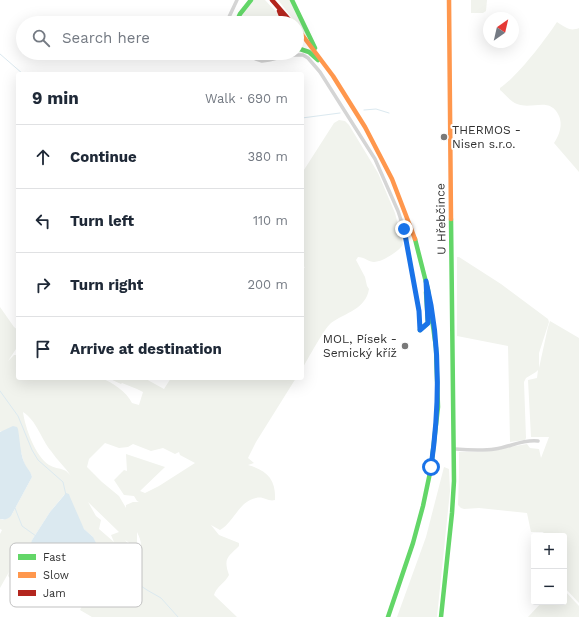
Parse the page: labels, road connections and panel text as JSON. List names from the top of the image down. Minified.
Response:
{"streets":{"main road":["U Hřebčince"]},"places":["THERMOS - Nisen s.r.o.","MOL, Písek - Semický kříž"],"legend":["Fast","Slow","Jam"],"north":"top right","page":{"search":"Search here","heading":["9 min","Walk · 690 m"],"list":[["Continue","380 m"],["Turn left","110 m"],["Turn right","200 m"],"Arrive at destination"],"map_buttons":["+","−"]}}
